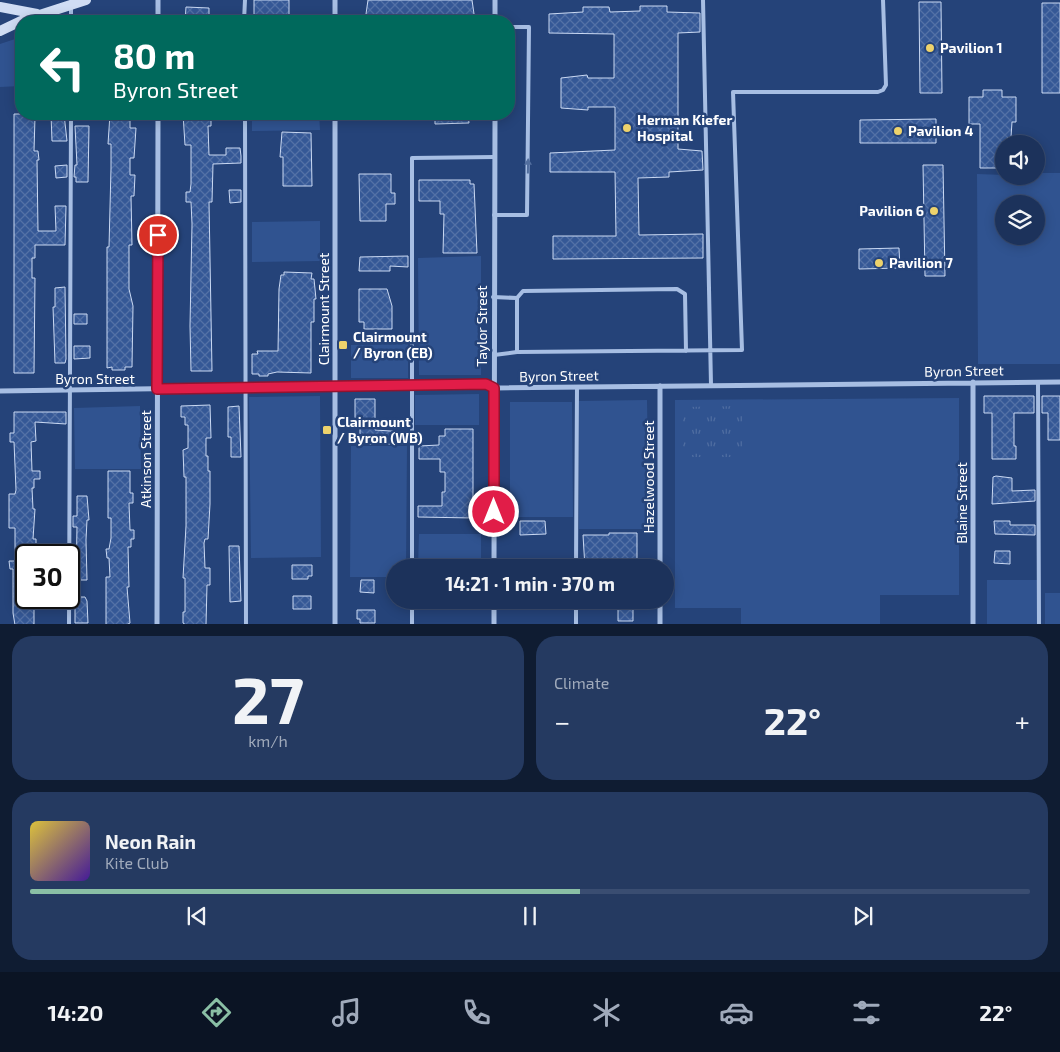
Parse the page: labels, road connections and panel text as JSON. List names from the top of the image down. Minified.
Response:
{"streets":{"street":["Clairmount Street","Taylor Street","Byron Street","Atkinson Street","Hazelwood Street","Blaine Street"]},"crossings":[["Clairmount Street","Byron Street"],["Taylor Street","Byron Street"],["Byron Street","Atkinson Street"],["Byron Street","Hazelwood Street"],["Byron Street","Blaine Street"]],"places":{"other":["Pavilion 1","Herman Kiefer Hospital","Pavilion 4","Pavilion 6","Pavilion 7"],"transit":["Clairmount / Byron (EB)","Clairmount / Byron (WB)"]},"page":{"turn":["80 m","Byron Street"],"limit":"30","trip":"14:21 · 1 min · 370 m","tile":[["27","km/h"],"Climate"],"heat":["−","22°","+"],"song":["Neon Rain","Kite Club"],"tabs":["14:20","22°"]}}
